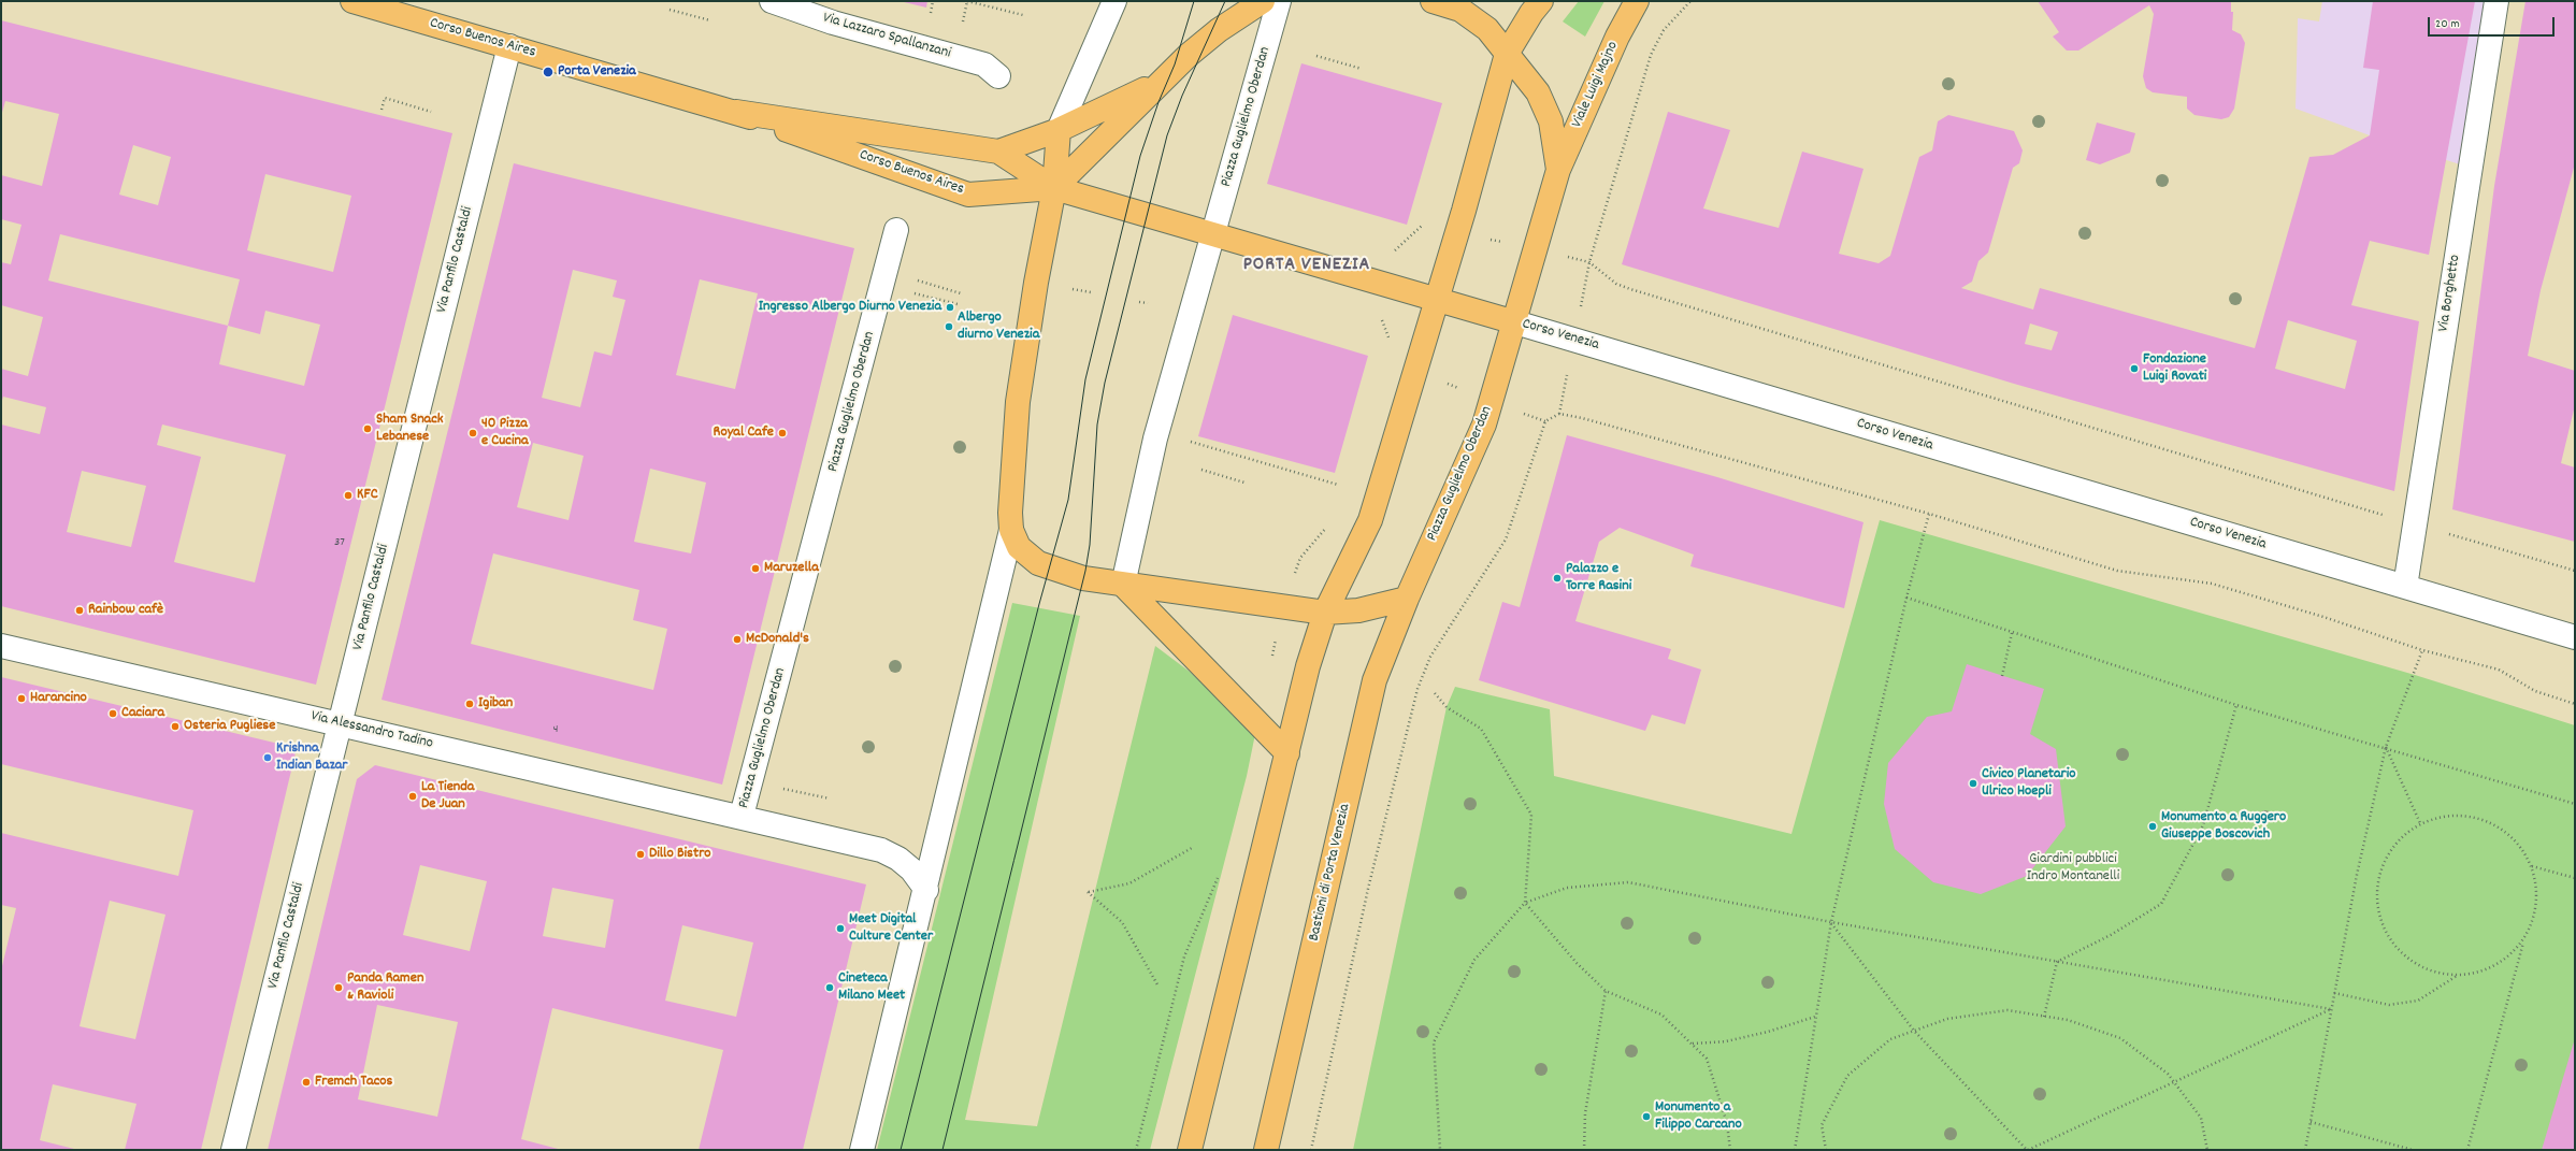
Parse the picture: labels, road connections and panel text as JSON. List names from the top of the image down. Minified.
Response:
{"streets":{"main road":["Corso Buenos Aires","Viale Luigi Majno","Piazza Guglielmo Oberdan","Corso Venezia","Bastioni di Porta Venezia"],"street":["Via Lazzaro Spallanzani","Via Panfilo Castaldi","Via Borghetto","Via Alessandro Tadino"]},"crossings":[["Corso Buenos Aires","Via Panfilo Castaldi"],["Viale Luigi Majno","Piazza Guglielmo Oberdan"],["Piazza Guglielmo Oberdan","Corso Venezia"],["Piazza Guglielmo Oberdan","Via Alessandro Tadino"],["Piazza Guglielmo Oberdan","Bastioni di Porta Venezia"],["Via Panfilo Castaldi","Via Alessandro Tadino"],["Via Borghetto","Corso Venezia"]],"districts":["PORTA VENEZIA"],"parks":["Giardini pubblici Indro Montanelli"],"places":["Porta Venezia","Ingresso Albergo Diurno Venezia","Albergo diurno Venezia","Fondazione Luigi Rovati","Sham Snack Lebanese","40 Pizza e Cucina","Royal Cafe","KFC","Maruzella","Palazzo e Torre Rasini","Rainbow cafè","McDonald's","Harancino","Igiban","Caciara","Osteria Pugliese","Krishna Indian Bazar","Civico Planetario Ulrico Hoepli","La Tienda De Juan","Monumento a Ruggero Giuseppe Boscovich","Dillo Bistro","Meet Digital Culture Center","Panda Ramen & Ravioli","Cineteca Milano Meet","Fremch Tacos","Monumento a Filippo Carcano"],"house_numbers":["37","4"],"scale_bar":"20 m"}
